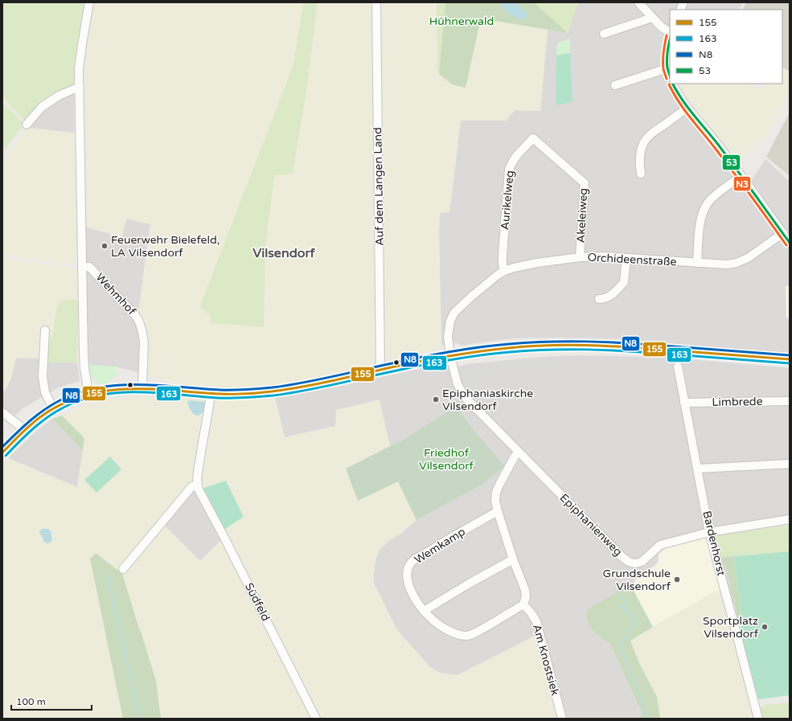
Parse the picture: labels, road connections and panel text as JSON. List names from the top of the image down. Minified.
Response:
{"streets":{"street":["Auf dem Langen Land","Aurikelweg","Akeleiweg","Orchideenstraße","Wehmhof","Limbrede","Epiphanienweg","Bardenhorst","Wemkamp","Südfeld","Am Knostsiek"]},"crossings":[["Aurikelweg","Akeleiweg"],["Aurikelweg","Orchideenstraße"],["Akeleiweg","Orchideenstraße"],["Orchideenstraße","Epiphanienweg"],["Limbrede","Bardenhorst"],["Epiphanienweg","Bardenhorst"],["Wemkamp","Am Knostsiek"]],"districts":["Vilsendorf"],"parks":["Hühnerwald","Friedhof Vilsendorf"],"places":["Feuerwehr Bielefeld, LA Vilsendorf","Epiphaniaskirche Vilsendorf","Grundschule Vilsendorf","Sportplatz Vilsendorf"],"lines":["transit line N3","transit line 53","transit line N8","transit line 155","transit line 163"],"legend":["155","163","N8","53"],"scale_bar":"100 m"}
